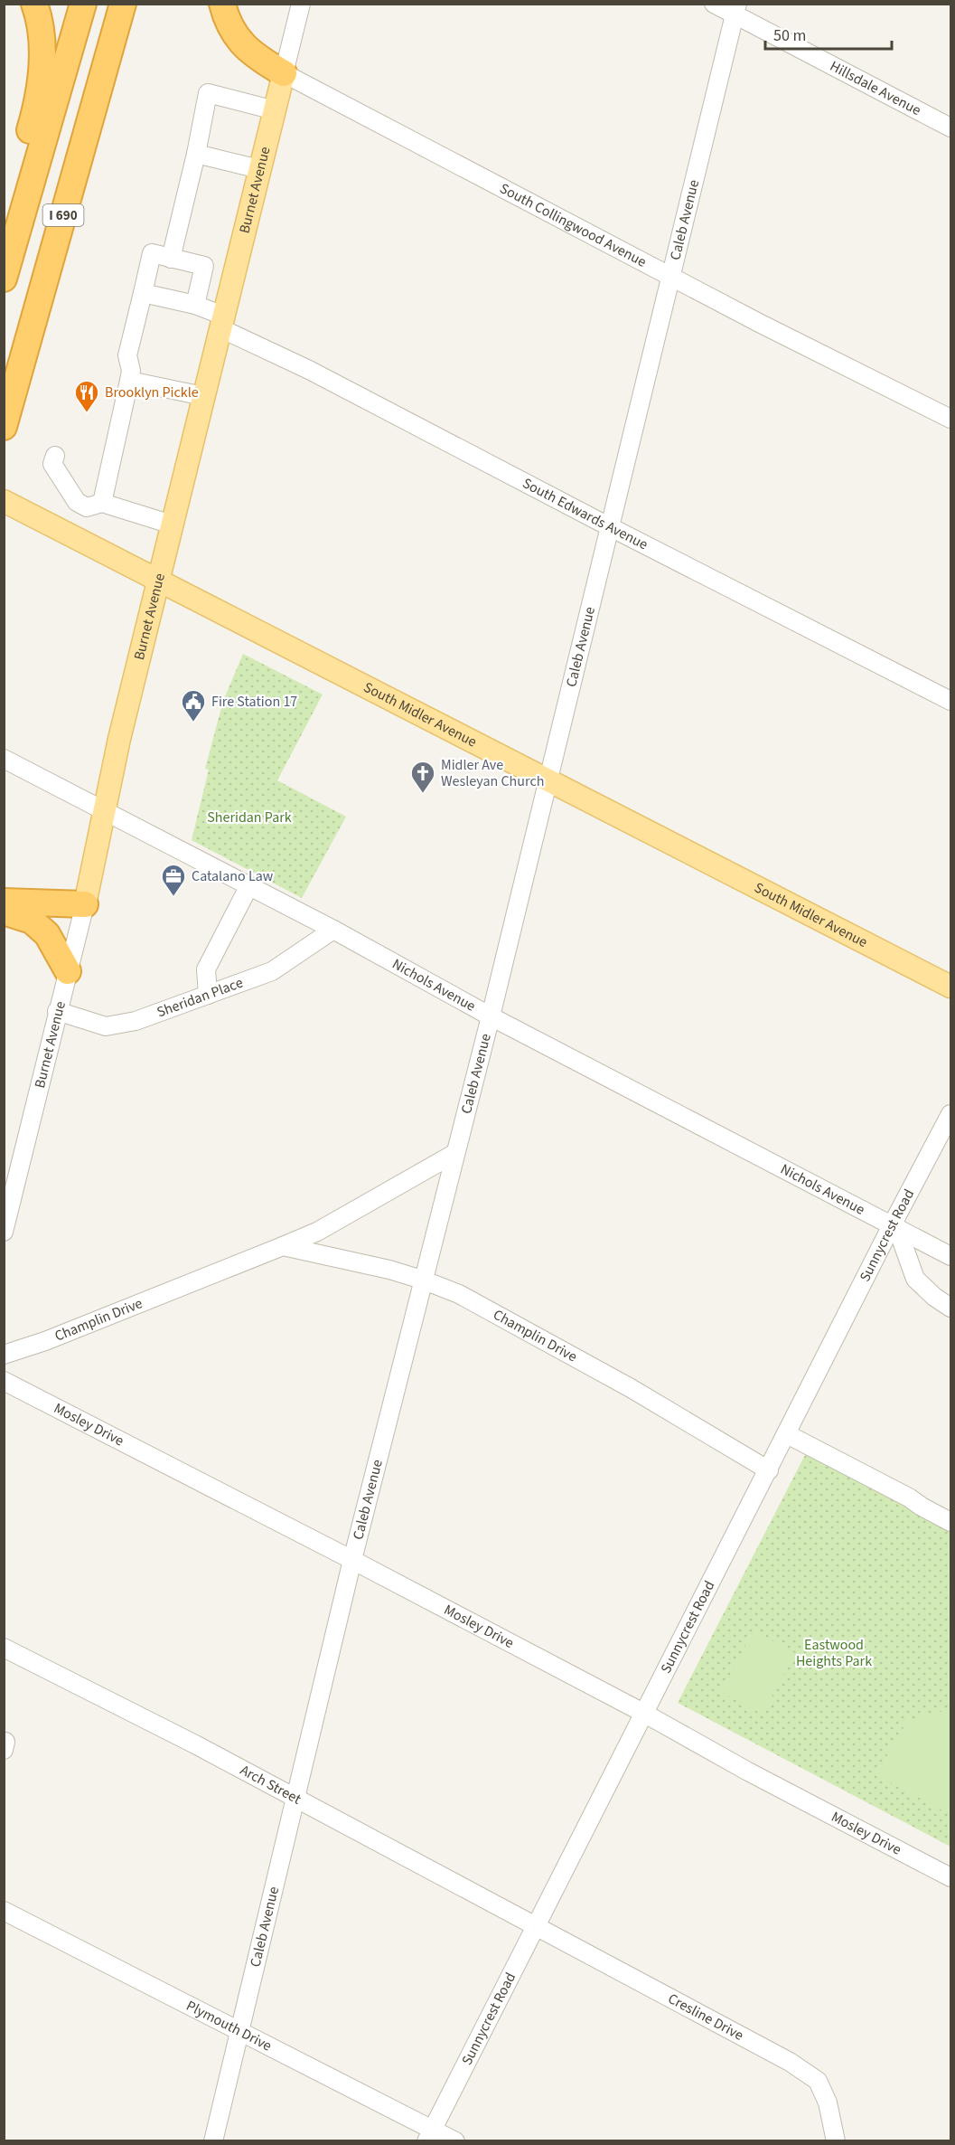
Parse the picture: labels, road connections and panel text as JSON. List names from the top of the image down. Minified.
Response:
{"streets":{"highway":["I 690"],"main road":["Burnet Avenue","South Midler Avenue"],"street":["Hillsdale Avenue","Caleb Avenue","South Collingwood Avenue","South Edwards Avenue","Nichols Avenue","Sheridan Place","Sunnycrest Road","Champlin Drive","Mosley Drive","Arch Street","Cresline Drive","Plymouth Drive"]},"crossings":[["Hillsdale Avenue","Caleb Avenue"],["Burnet Avenue","South Collingwood Avenue"],["Burnet Avenue","South Edwards Avenue"],["Burnet Avenue","South Midler Avenue"],["Burnet Avenue","Nichols Avenue"],["Burnet Avenue","Sheridan Place"],["Caleb Avenue","South Collingwood Avenue"],["Caleb Avenue","South Edwards Avenue"],["Caleb Avenue","South Midler Avenue"],["Caleb Avenue","Nichols Avenue"],["Caleb Avenue","Champlin Drive"],["Caleb Avenue","Mosley Drive"],["Caleb Avenue","Arch Street"],["Caleb Avenue","Plymouth Drive"],["Nichols Avenue","Sheridan Place"],["Nichols Avenue","Sunnycrest Road"],["Sunnycrest Road","Champlin Drive"],["Sunnycrest Road","Mosley Drive"],["Sunnycrest Road","Arch Street"],["Sunnycrest Road","Cresline Drive"],["Sunnycrest Road","Plymouth Drive"],["Arch Street","Cresline Drive"]],"parks":["Sheridan Park","Eastwood Heights Park"],"places":{"restaurant":["Brooklyn Pickle"],"public building":["Fire Station 17"],"church":["Midler Ave Wesleyan Church"],"office":["Catalano Law"]},"scale_bar":"50 m"}
